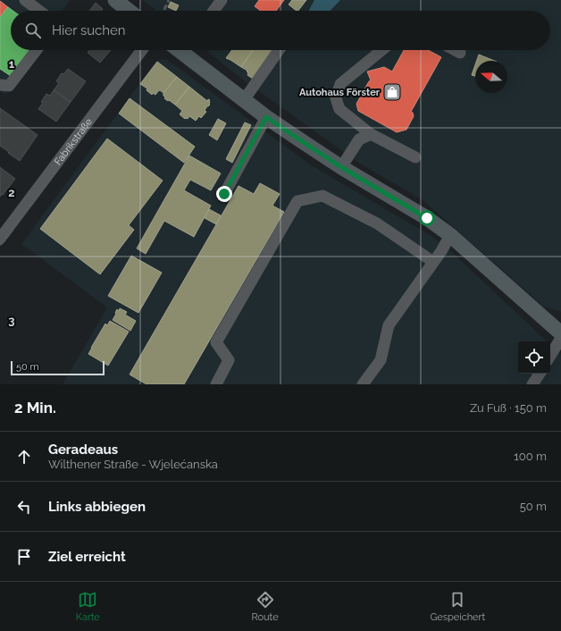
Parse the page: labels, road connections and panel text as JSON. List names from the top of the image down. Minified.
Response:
{"streets":{"street":["Fabrikstraße"]},"places":{"shop":["Autohaus Förster"]},"scale_bar":"50 m","north":"left","page":{"search":"Hier suchen","scale":"50 m","heading":["2 Min.","Zu Fuß · 150 m"],"list":[["Geradeaus","Wilthener Straße - Wjelećanska","100 m"],["Links abbiegen","50 m"],"Ziel erreicht"],"nav":["Karte","Route","Gespeichert"]},"grid":{"rows":["1","2","3"]}}
